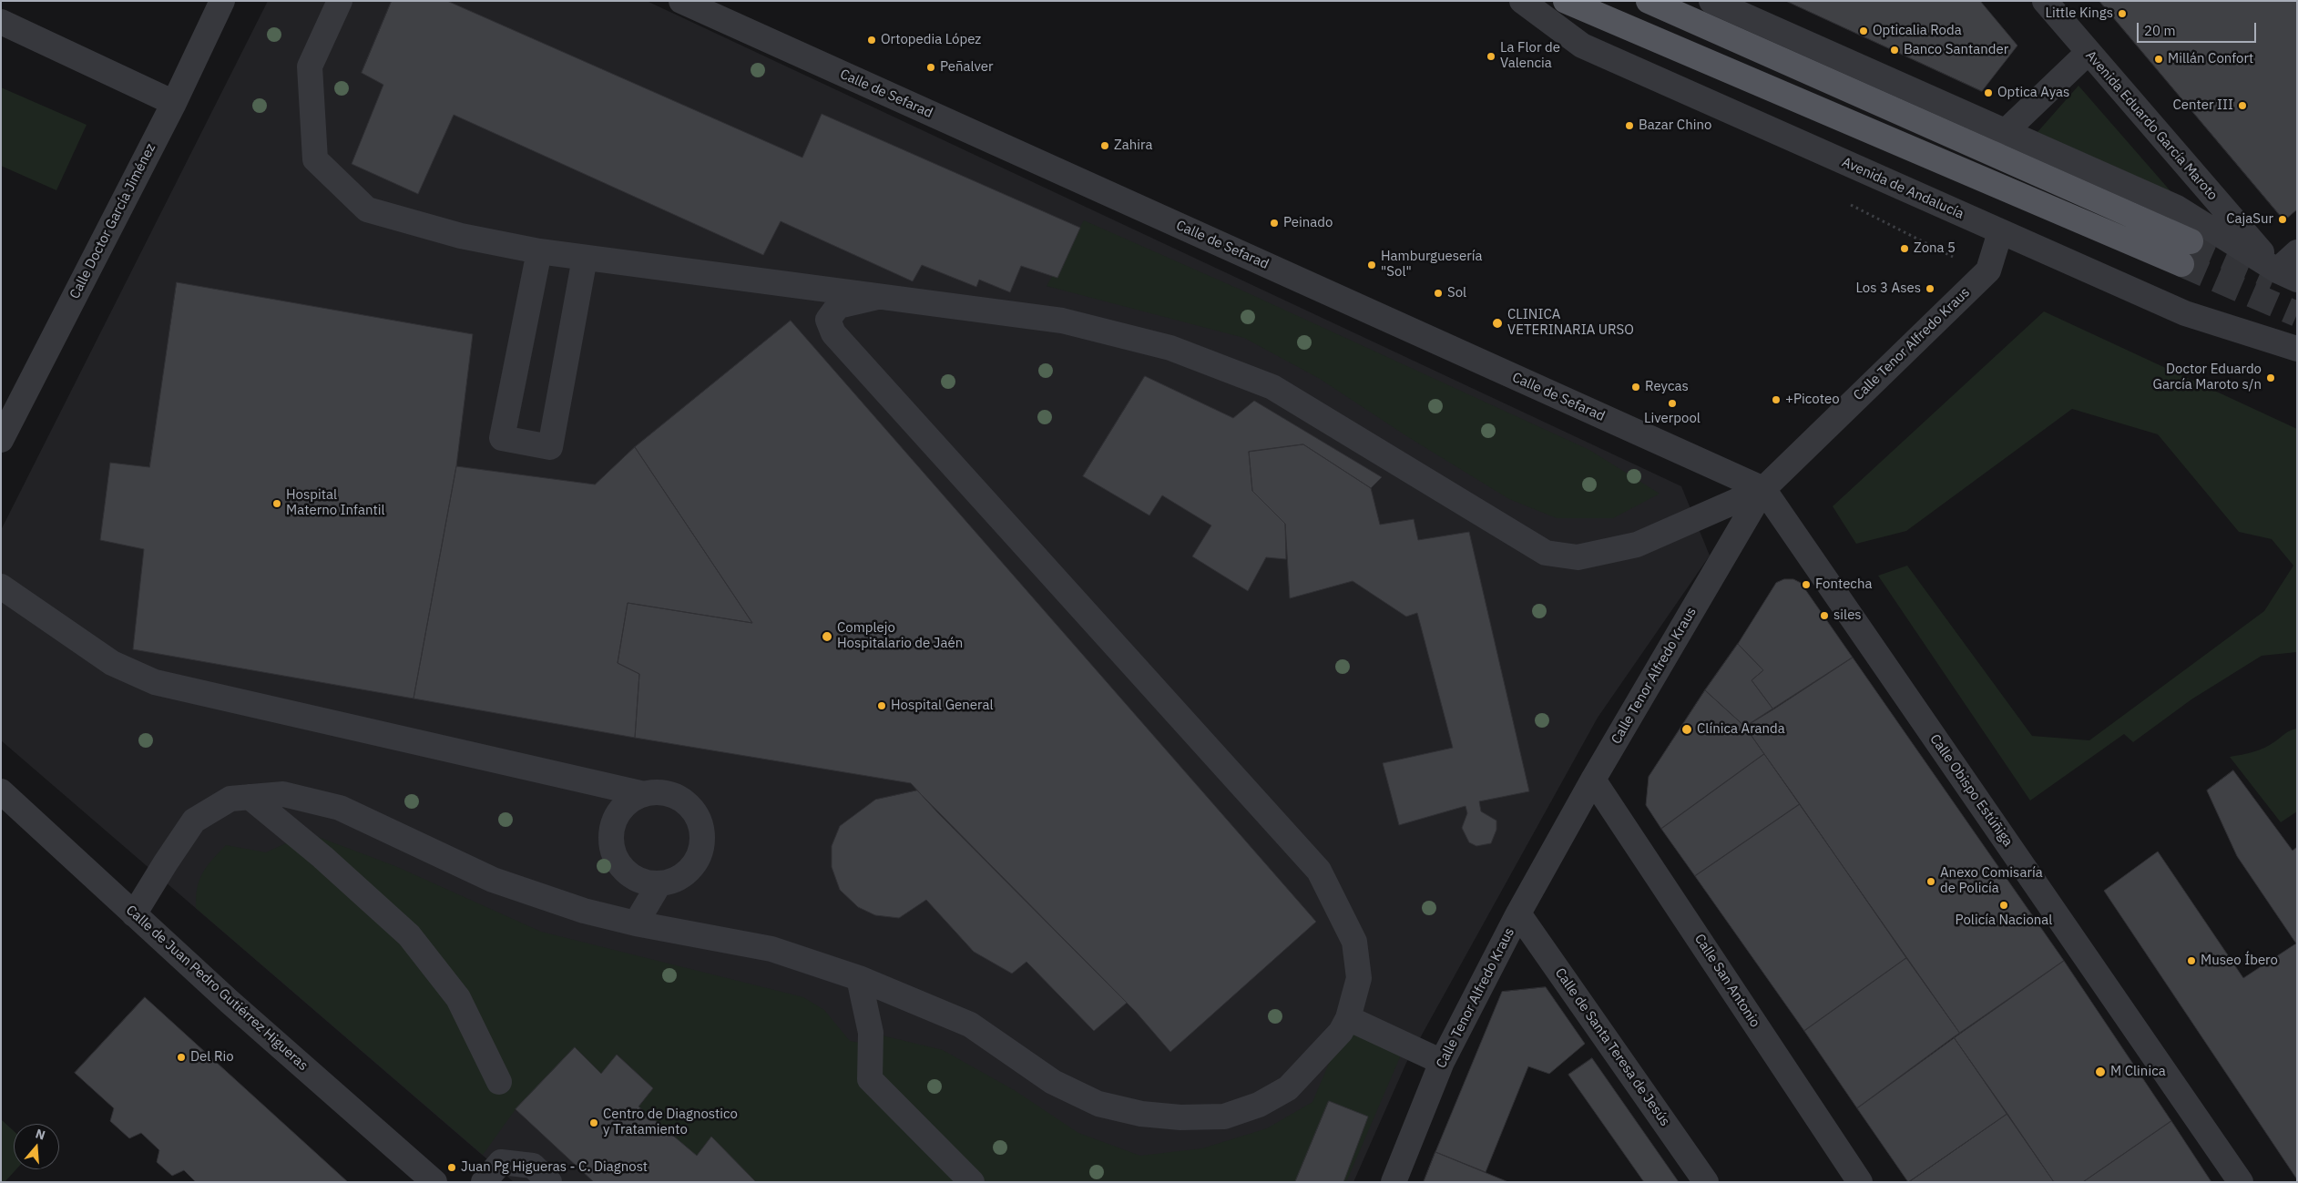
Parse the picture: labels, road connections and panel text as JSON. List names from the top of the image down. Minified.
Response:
{"streets":{"street":["Calle de Sefarad","Avenida Eduardo García Maroto","Avenida de Andalucía","Calle Doctor García Jiménez","Calle Tenor Alfredo Kraus","Calle Obispo Estúñiga","Calle San Antonio","Calle de Juan Pedro Gutiérrez Higueras","Calle de Santa Teresa de Jesús"]},"crossings":[["Calle de Sefarad","Calle Tenor Alfredo Kraus"],["Calle de Sefarad","Calle Obispo Estúñiga"],["Avenida de Andalucía","Calle Tenor Alfredo Kraus"],["Calle Tenor Alfredo Kraus","Calle Obispo Estúñiga"],["Calle Tenor Alfredo Kraus","Calle San Antonio"],["Calle Tenor Alfredo Kraus","Calle de Santa Teresa de Jesús"]],"places":["Little Kings","Opticalia Roda","Ortopedia López","Banco Santander","La Flor de Valencia","Millán Confort","Peñalver","Optica Ayas","Center III","Bazar Chino","Zahira","CajaSur","Peinado","Zona 5","Hamburguesería \"Sol\"","Los 3 Ases","Sol","CLINICA VETERINARIA URSO","Doctor Eduardo García Maroto s/n","Reycas","+Picoteo","Liverpool","Hospital Materno Infantil","Fontecha","siles","Complejo Hospitalario de Jaén","Hospital General","Clínica Aranda","Anexo Comisaría de Policía","Policía Nacional","Museo Íbero","Del Rio","M Clinica","Centro de Diagnostico y Tratamiento","Juan Pg Higueras - C. Diagnost"],"scale_bar":"20 m","north":"top"}
